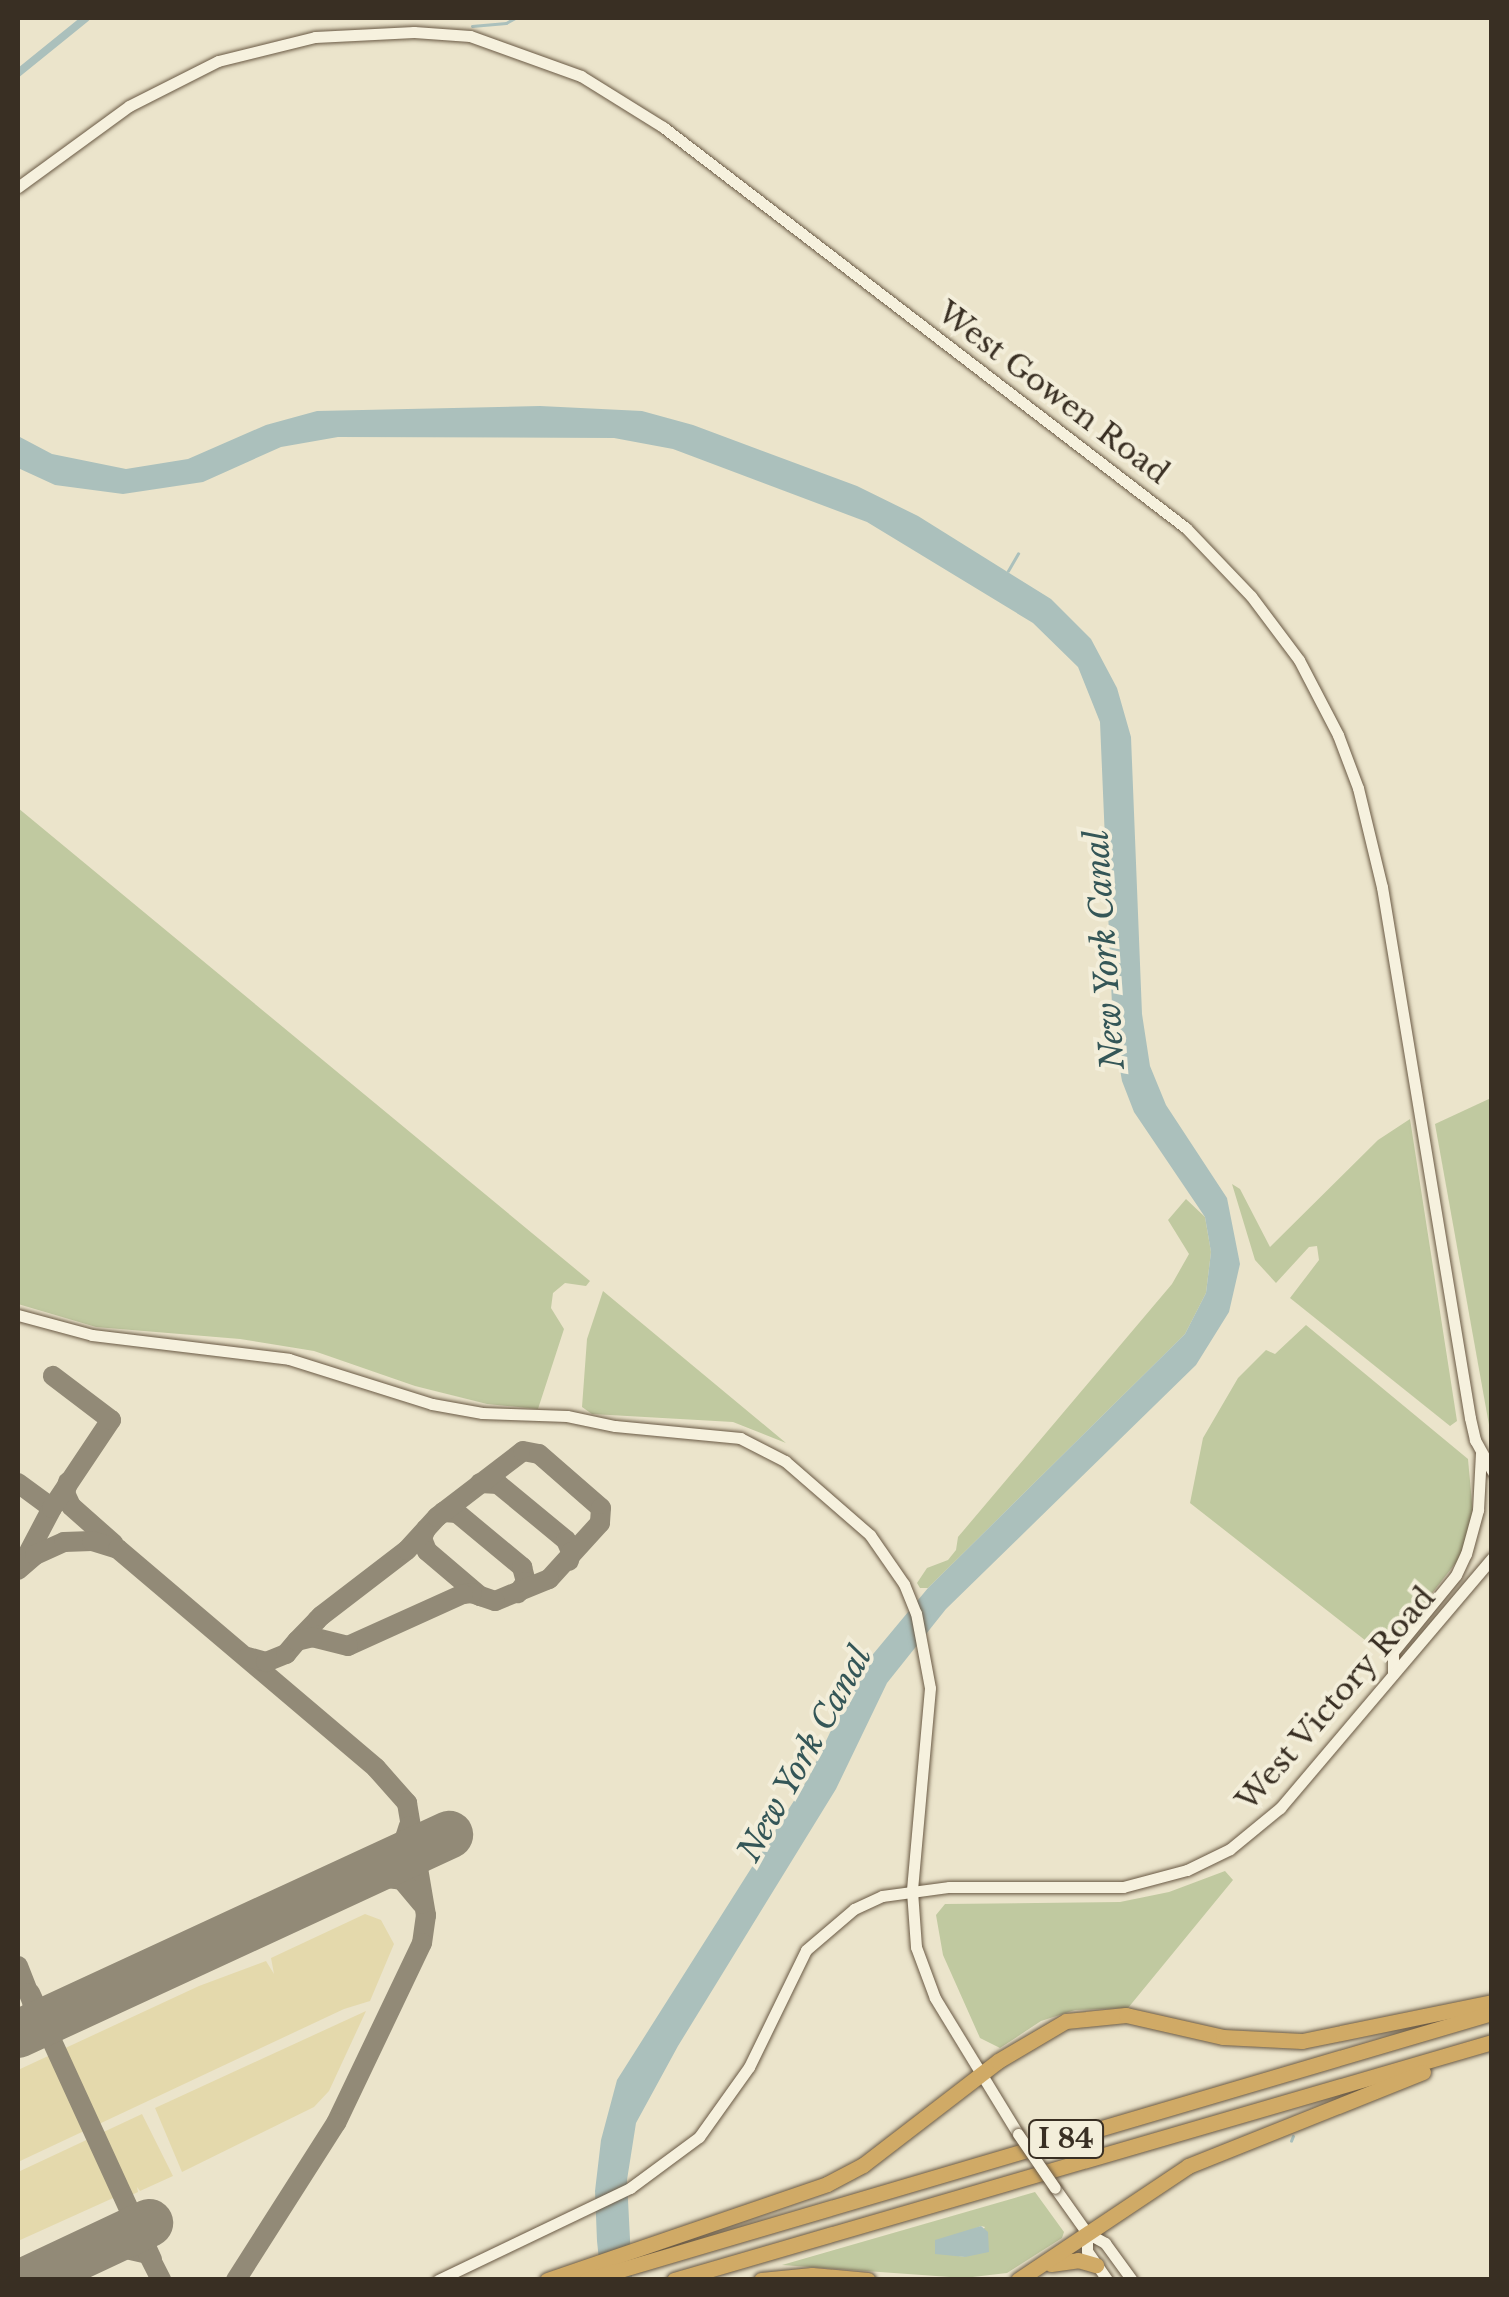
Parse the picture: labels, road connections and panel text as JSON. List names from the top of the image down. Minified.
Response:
{"streets":{"highway":["I 84"],"street":["West Gowen Road","West Victory Road"]},"water":["New York Canal"]}
